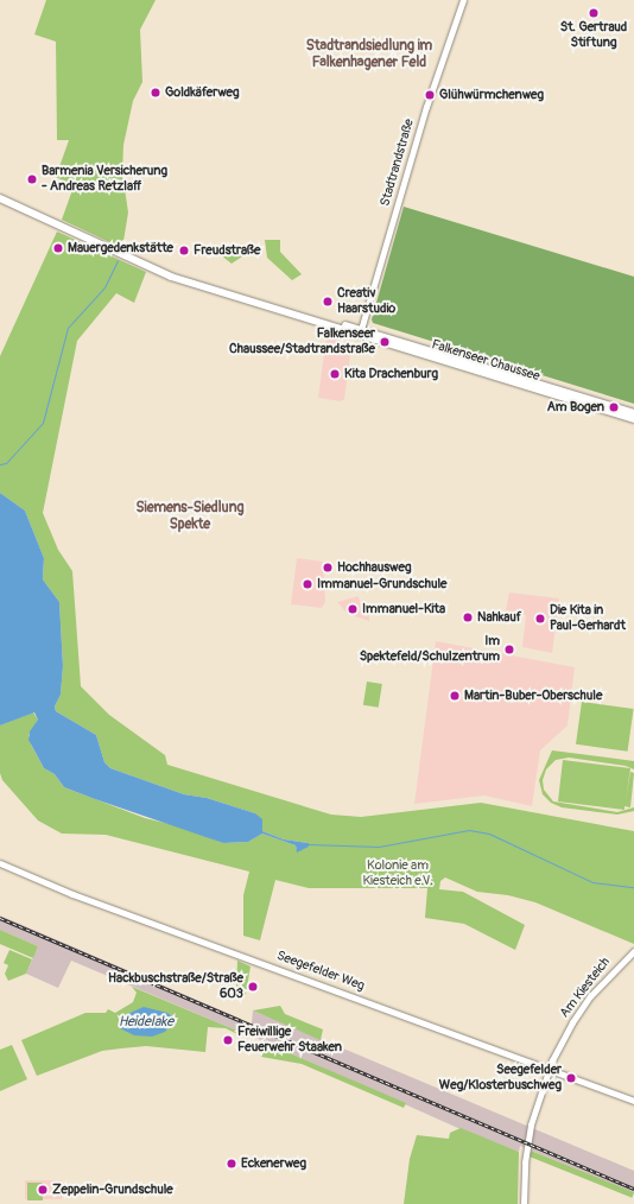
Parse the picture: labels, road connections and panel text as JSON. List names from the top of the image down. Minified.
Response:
{"streets":{"main road":["Falkenseer Chaussee"],"street":["Stadtrandstraße","Seegefelder Weg","Am Kiesteich"]},"crossings":[["Stadtrandstraße","Falkenseer Chaussee"],["Seegefelder Weg","Am Kiesteich"]],"districts":["Stadtrandsiedlung im Falkenhagener Feld","Siemens-Siedlung Spekte"],"water":["Heidelake"],"parks":["Kolonie am Kiesteich e.V."],"places":["St. Gertraud Stiftung","Goldkäferweg","Glühwürmchenweg","Barmenia Versicherung - Andreas Retzlaff","Mauergedenkstätte","Freudstraße","Creativ Haarstudio","Falkenseer Chaussee/Stadtrandstraße","Kita Drachenburg","Am Bogen","Hochhausweg","Immanuel-Grundschule","Immanuel-Kita","Nahkauf","Die Kita in Paul-Gerhardt","Im Spektefeld/Schulzentrum","Martin-Buber-Oberschule","Hackbuschstraße/Straße 603","Freiwillige Feuerwehr Staaken","Seegefelder Weg/Klosterbuschweg","Eckenerweg","Zeppelin-Grundschule"]}
